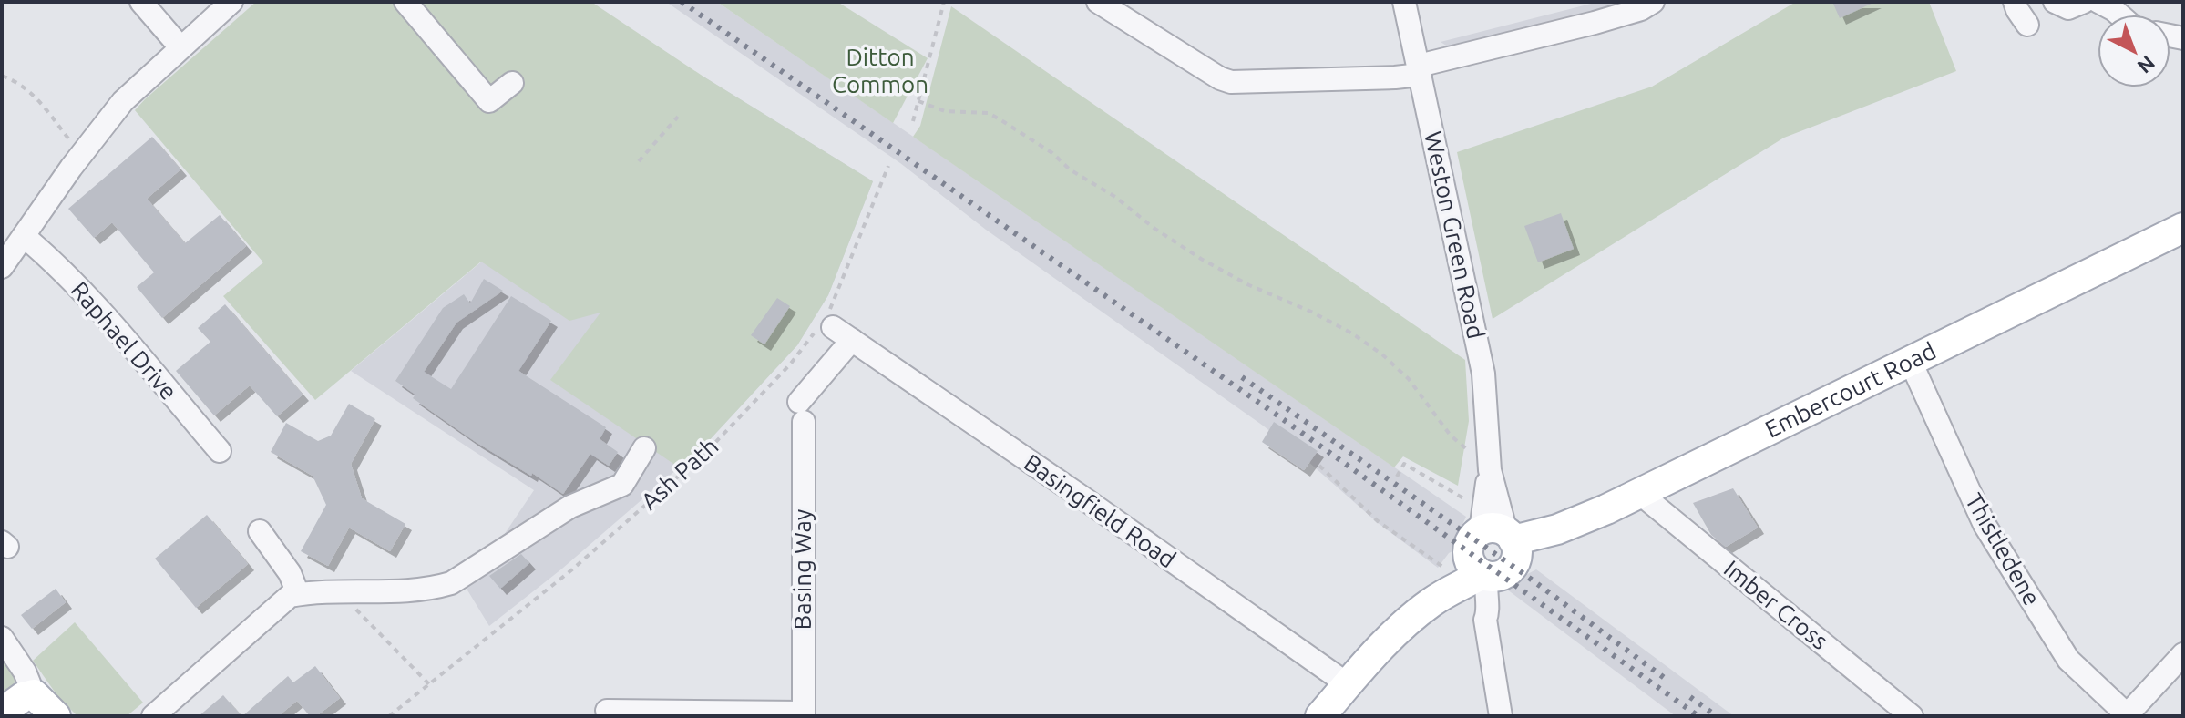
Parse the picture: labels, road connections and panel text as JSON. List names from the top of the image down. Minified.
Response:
{"streets":{"main road":["Embercourt Road"],"street":["Weston Green Road","Raphael Drive","Basingfield Road","Thistledene","Basing Way","Imber Cross"],"path":["Ash Path"]},"crossings":[["Weston Green Road","Embercourt Road"],["Embercourt Road","Thistledene"],["Embercourt Road","Imber Cross"],["Ash Path","Basingfield Road"],["Basingfield Road","Basing Way"]],"parks":["Ditton Common"],"north":"bottom right"}
